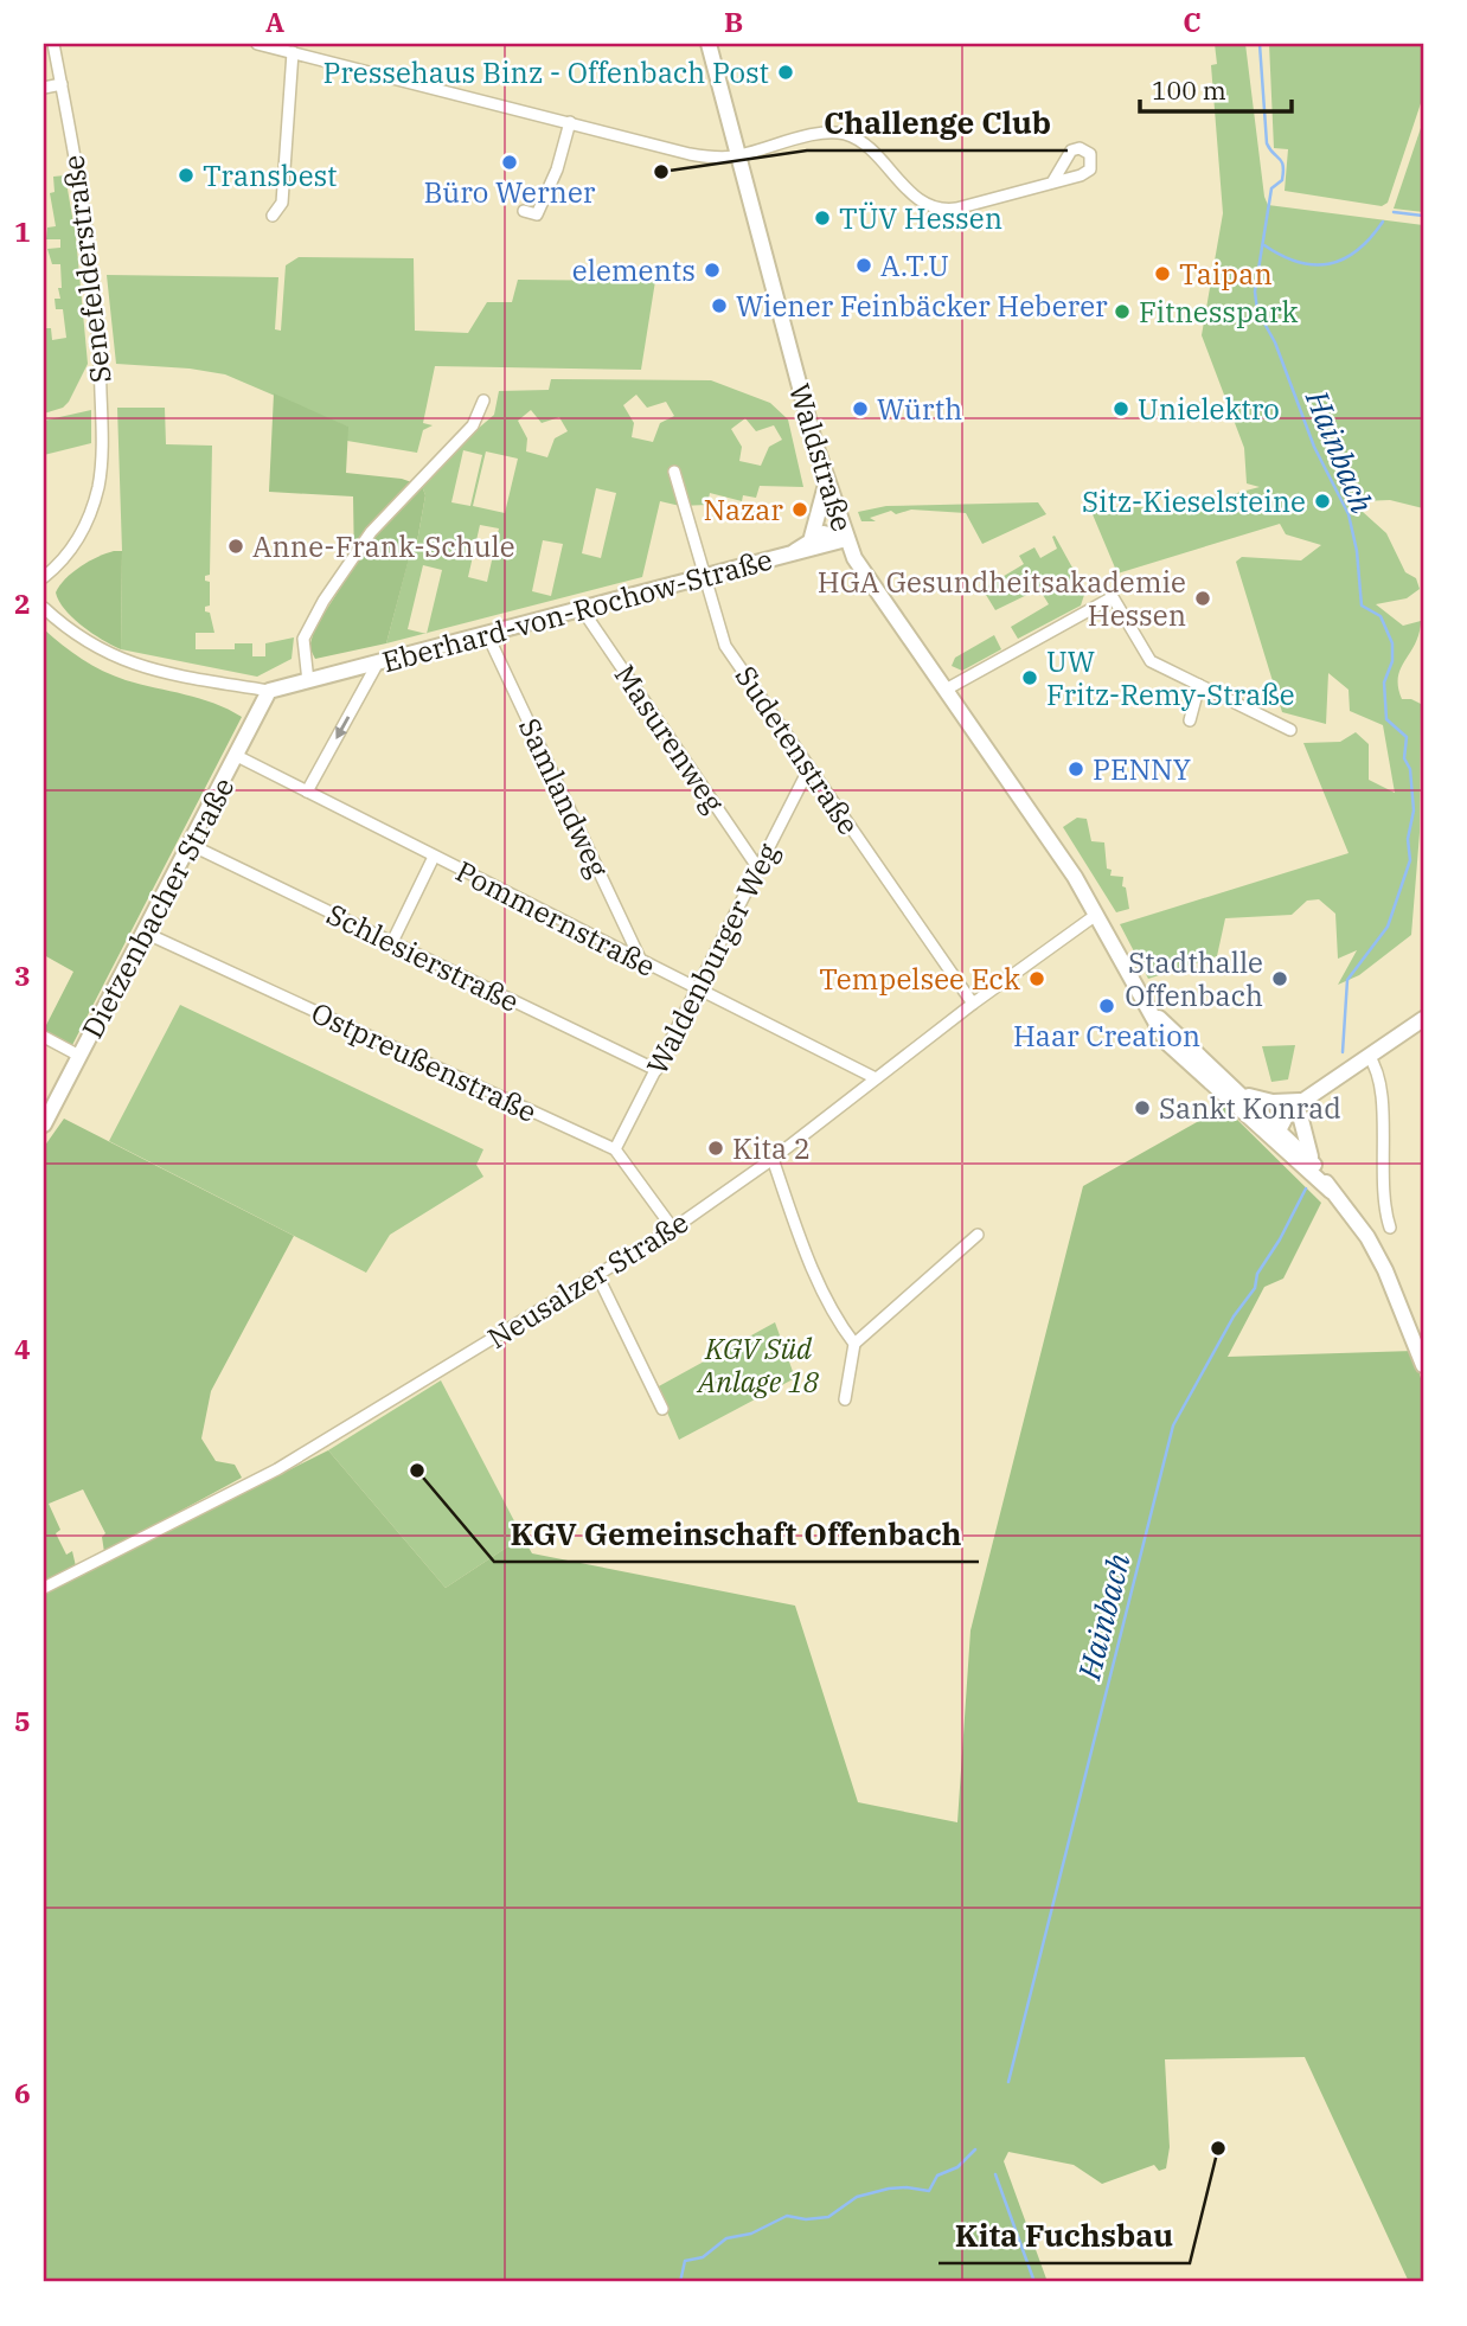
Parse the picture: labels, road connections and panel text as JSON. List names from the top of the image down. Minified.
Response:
{"streets":{"main road":["Waldstraße","Eberhard-von-Rochow-Straße","Dietzenbacher Straße"],"street":["Senefelderstraße","Masurenweg","Sudetenstraße","Samlandweg","Pommernstraße","Schlesierstraße","Waldenburger Weg","Ostpreußenstraße","Neusalzer Straße"]},"crossings":[["Waldstraße","Eberhard-von-Rochow-Straße"],["Waldstraße","Neusalzer Straße"],["Eberhard-von-Rochow-Straße","Masurenweg"],["Eberhard-von-Rochow-Straße","Sudetenstraße"],["Eberhard-von-Rochow-Straße","Samlandweg"],["Eberhard-von-Rochow-Straße","Dietzenbacher Straße"],["Masurenweg","Waldenburger Weg"],["Sudetenstraße","Waldenburger Weg"],["Sudetenstraße","Neusalzer Straße"],["Samlandweg","Pommernstraße"],["Dietzenbacher Straße","Pommernstraße"],["Dietzenbacher Straße","Schlesierstraße"],["Dietzenbacher Straße","Ostpreußenstraße"],["Pommernstraße","Waldenburger Weg"],["Pommernstraße","Neusalzer Straße"],["Schlesierstraße","Waldenburger Weg"],["Waldenburger Weg","Ostpreußenstraße"],["Ostpreußenstraße","Neusalzer Straße"]],"water":["Hainbach"],"parks":["KGV Süd Anlage 18"],"places":["Pressehaus Binz - Offenbach Post","Büro Werner","Challenge Club","Transbest","TÜV Hessen","A.T.U","elements","Taipan","Wiener Feinbäcker Heberer","Fitnesspark","Würth","Unielektro","Sitz-Kieselsteine","Nazar","Anne-Frank-Schule","HGA Gesundheitsakademie Hessen","UW Fritz-Remy-Straße","PENNY","Tempelsee Eck","Stadthalle Offenbach","Haar Creation","Sankt Konrad","Kita 2","KGV Gemeinschaft Offenbach","Kita Fuchsbau"],"scale_bar":"100 m","grid":{"columns":["A","B","C"],"rows":["1","2","3","4","5","6"]}}
